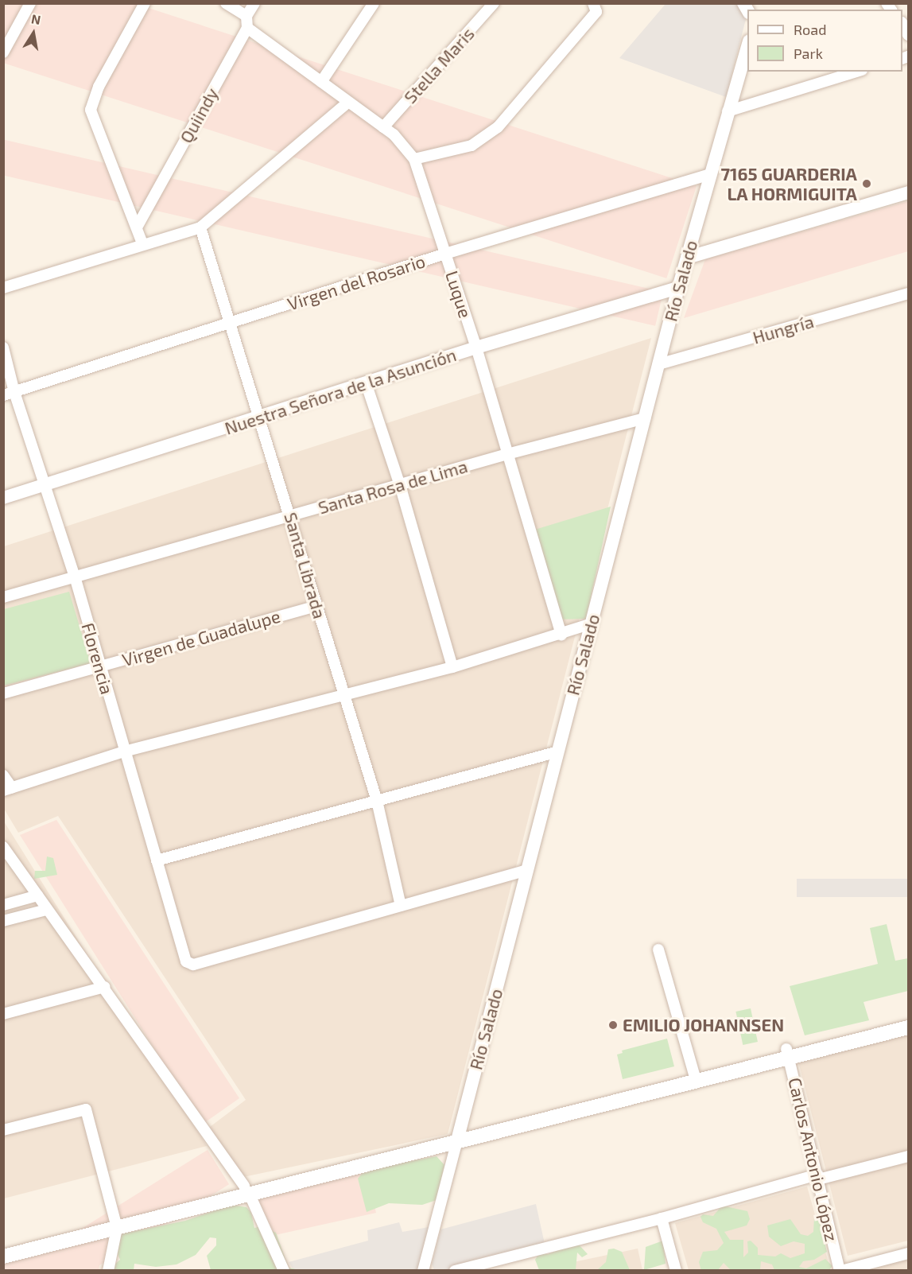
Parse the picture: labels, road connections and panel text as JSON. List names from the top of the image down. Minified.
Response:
{"streets":{"street":["Stella Maris","Quiindy","Río Salado","Virgen del Rosario","Luque","Hungría","Nuestra Señora de la Asunción","Santa Rosa de Lima","Santa Librada","Virgen de Guadalupe","Florencia","Carlos Antonio López"]},"crossings":[["Stella Maris","Luque"],["Quiindy","Luque"],["Río Salado","Virgen del Rosario"],["Río Salado","Hungría"],["Río Salado","Nuestra Señora de la Asunción"],["Río Salado","Santa Rosa de Lima"],["Virgen del Rosario","Luque"],["Virgen del Rosario","Santa Librada"],["Virgen del Rosario","Florencia"],["Luque","Nuestra Señora de la Asunción"],["Luque","Santa Rosa de Lima"],["Nuestra Señora de la Asunción","Santa Librada"],["Nuestra Señora de la Asunción","Florencia"],["Santa Rosa de Lima","Santa Librada"],["Santa Rosa de Lima","Florencia"],["Santa Librada","Virgen de Guadalupe"],["Santa Librada","Florencia"],["Virgen de Guadalupe","Florencia"]],"places":["7165 GUARDERIA LA HORMIGUITA","EMILIO JOHANNSEN"],"legend":["Road","Park"],"north":"top"}
